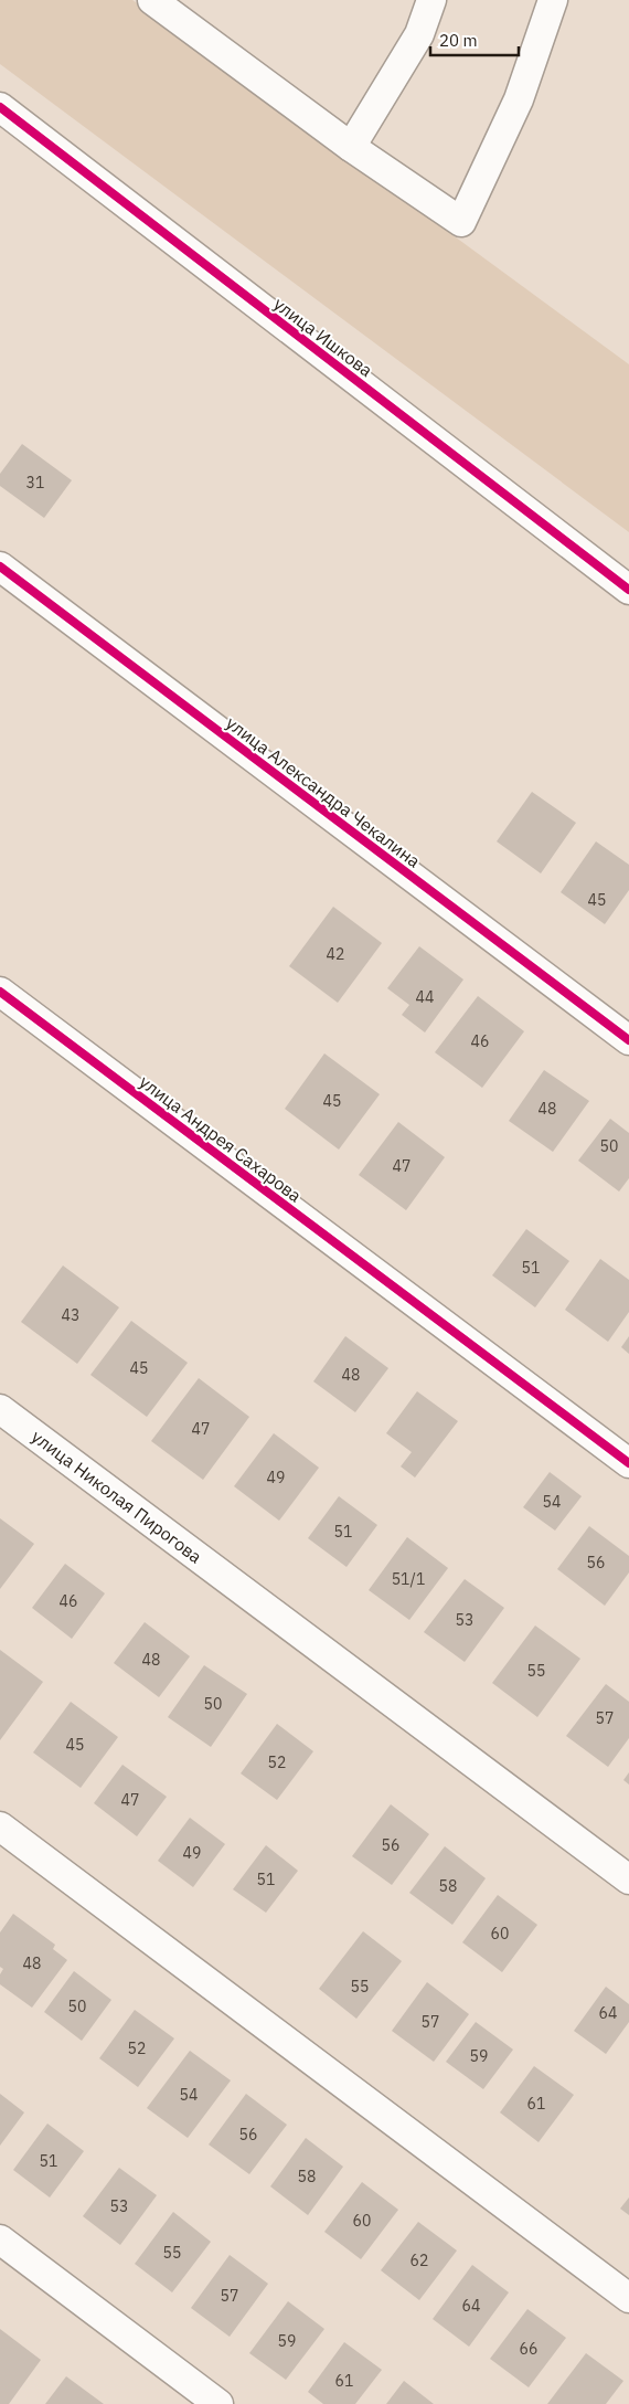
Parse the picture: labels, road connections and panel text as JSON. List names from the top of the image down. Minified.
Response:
{"streets":{"street":["улица Ишкова","улица Александра Чекалина","улица Андрея Сахарова","улица Николая Пирогова"]},"house_numbers":["31","45","42","44","46","45","48","50","47","51","43","45","48","47","49","54","51","56","51/1","46","53","48","55","50","57","45","52","47","56","49","51","58","60","48","55","50","64","57","52","59","54","61","56","51","58","53","60","55","62","57","64","59","66","61"],"scale_bar":"20 m"}
